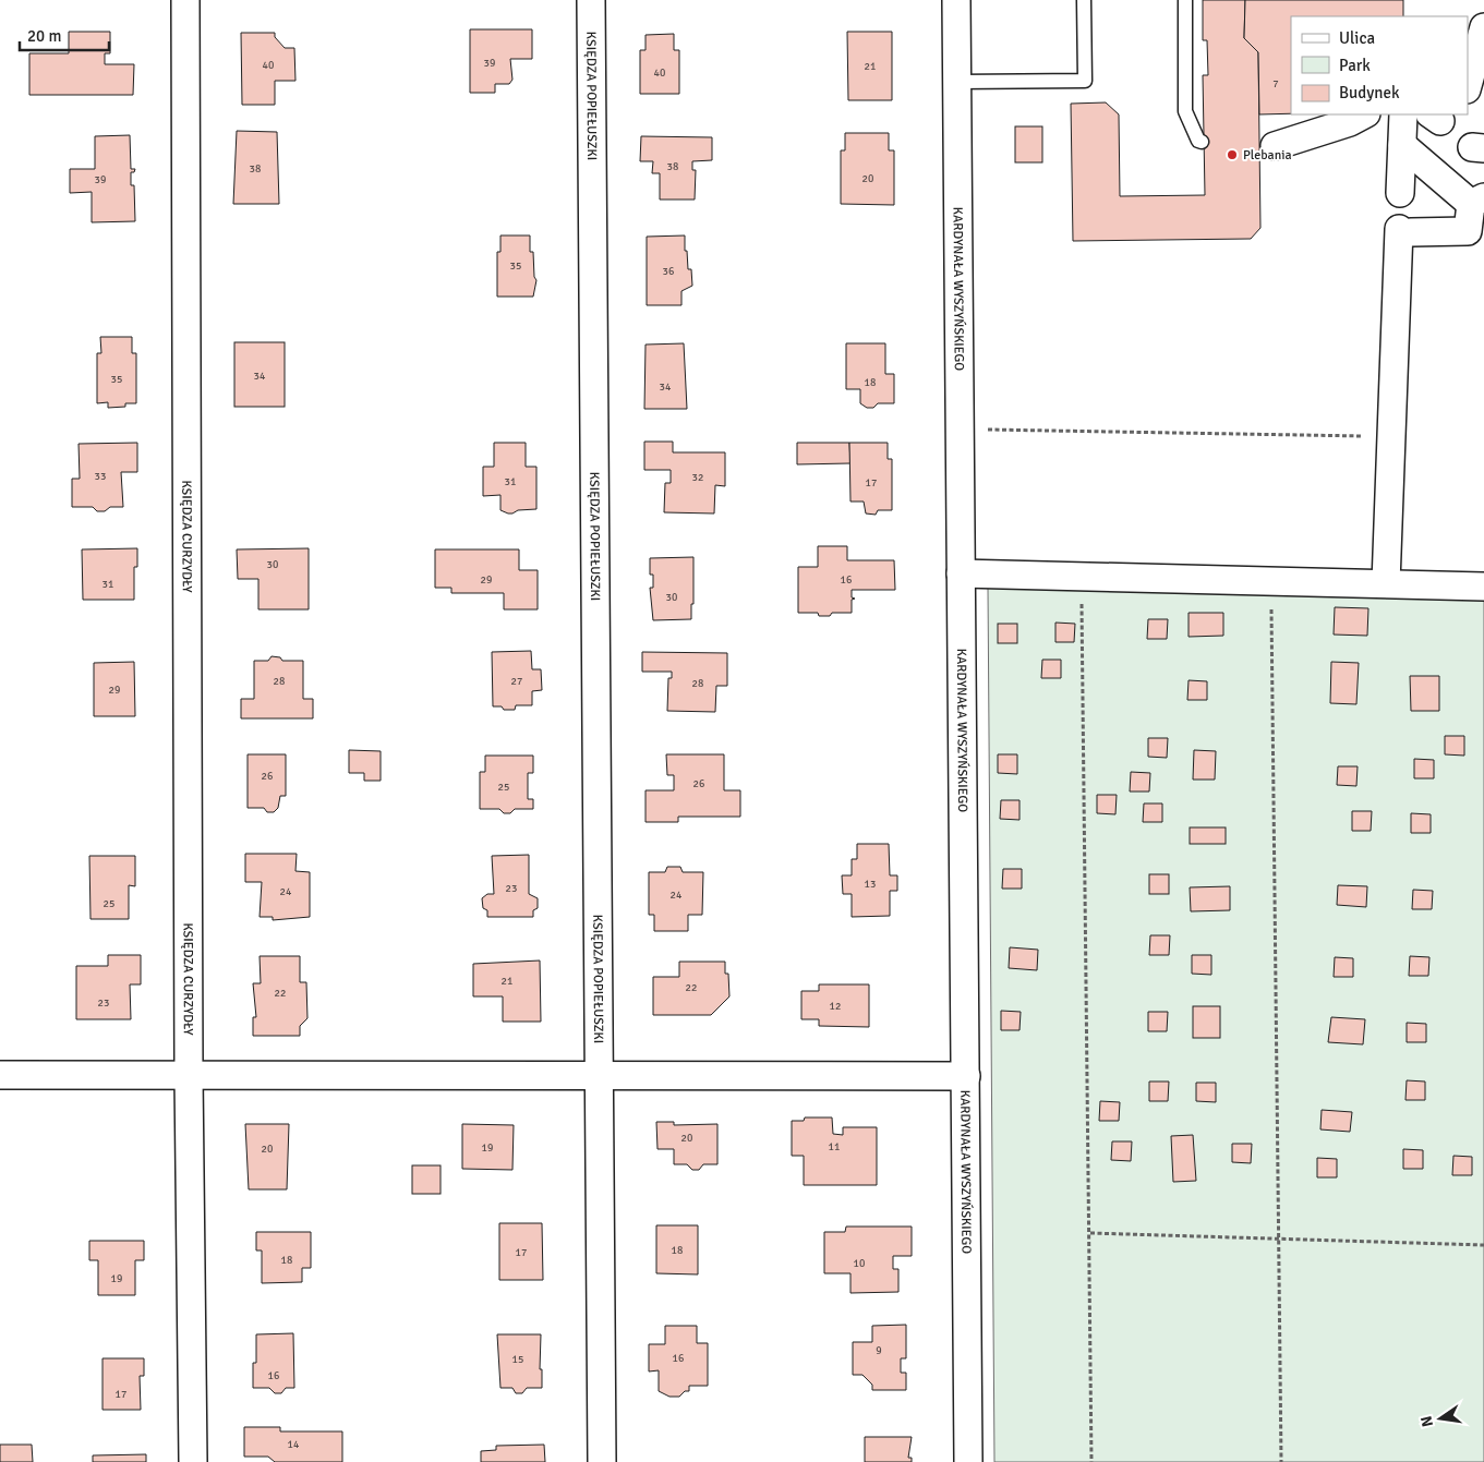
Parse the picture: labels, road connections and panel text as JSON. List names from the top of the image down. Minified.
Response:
{"streets":{"street":["KSIĘDZA POPIEŁUSZKI","KARDYNAŁA WYSZYŃSKIEGO","KSIĘDZA CURZYDŁY"]},"places":["Plebania"],"house_numbers":["39","40","21","40","7","38","38","20","39","35","36","34","35","18","34","33","32","31","17","30","29","16","31","30","28","27","28","29","26","26","25","13","23","24","24","25","21","22","22","23","12","20","11","19","20","18","17","18","10","19","9","16","15","16","17","14"],"legend":["Ulica","Park","Budynek"],"scale_bar":"20 m","north":"left"}
